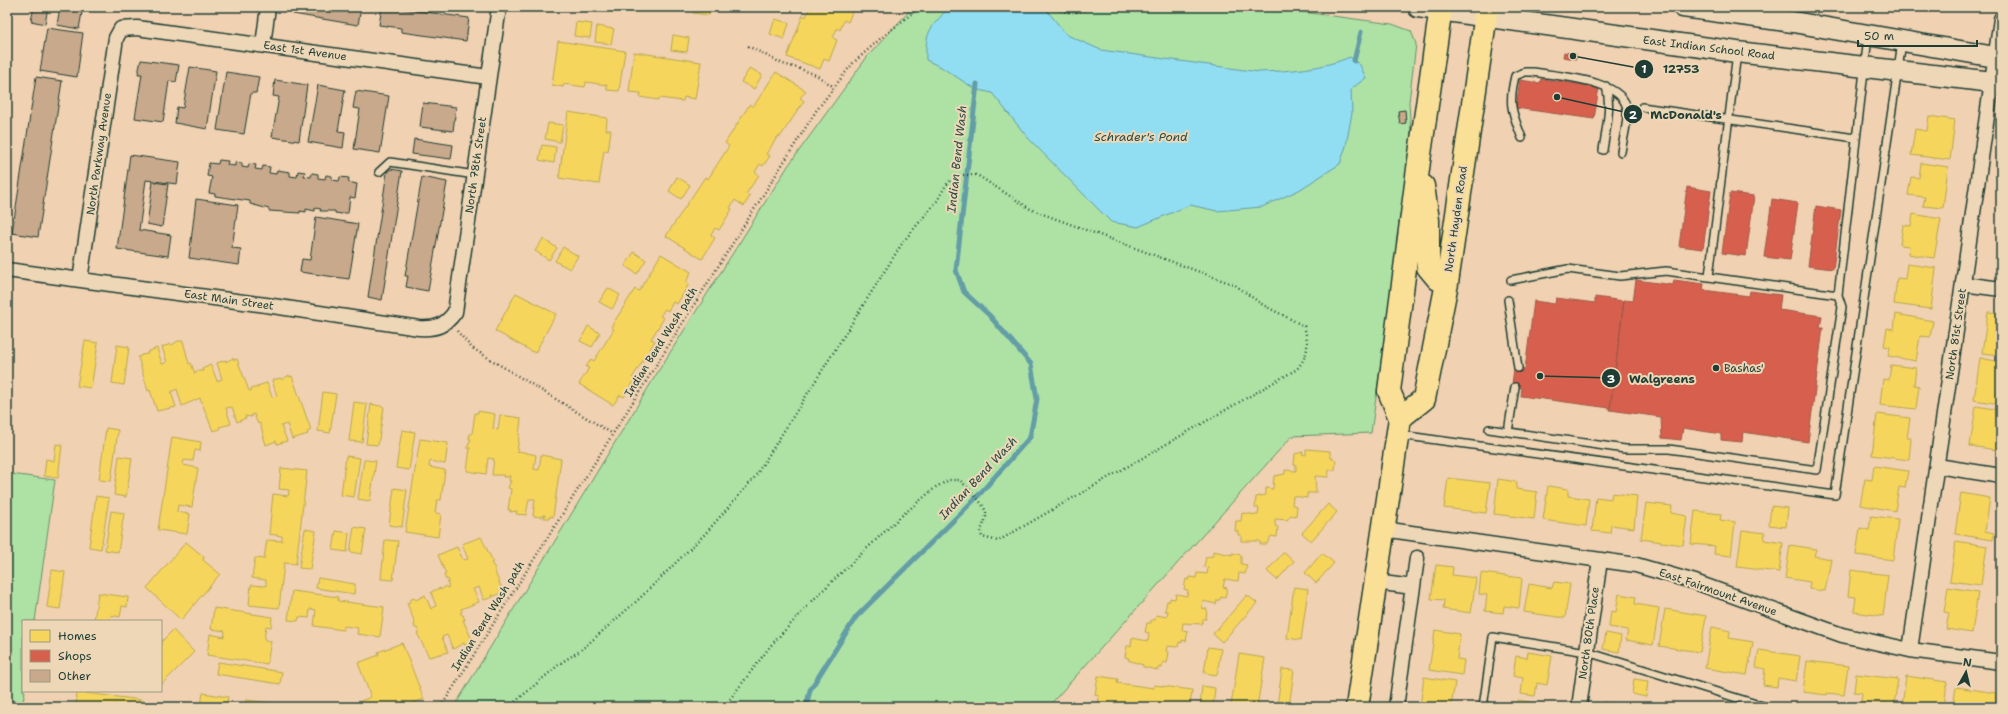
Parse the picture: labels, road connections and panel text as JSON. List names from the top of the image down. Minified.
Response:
{"streets":{"main road":["East Indian School Road","North Hayden Road"],"street":["East 1st Avenue","North Parkway Avenue","North 78th Street","East Main Street","North 81st Street","East Fairmount Avenue","North 80th Place"],"path":["Indian Bend Wash path"]},"crossings":[["East Indian School Road","North Hayden Road"],["East Indian School Road","North 81st Street"],["East 1st Avenue","North Parkway Avenue"],["East 1st Avenue","North 78th Street"],["North Parkway Avenue","East Main Street"],["North 78th Street","East Main Street"],["North 81st Street","East Fairmount Avenue"],["East Fairmount Avenue","North 80th Place"]],"water":["Schrader's Pond","Indian Bend Wash"],"places":["12753","McDonald's","Bashas'","Walgreens"],"legend":["Homes","Shops","Other"],"scale_bar":"50 m","north":"top"}
